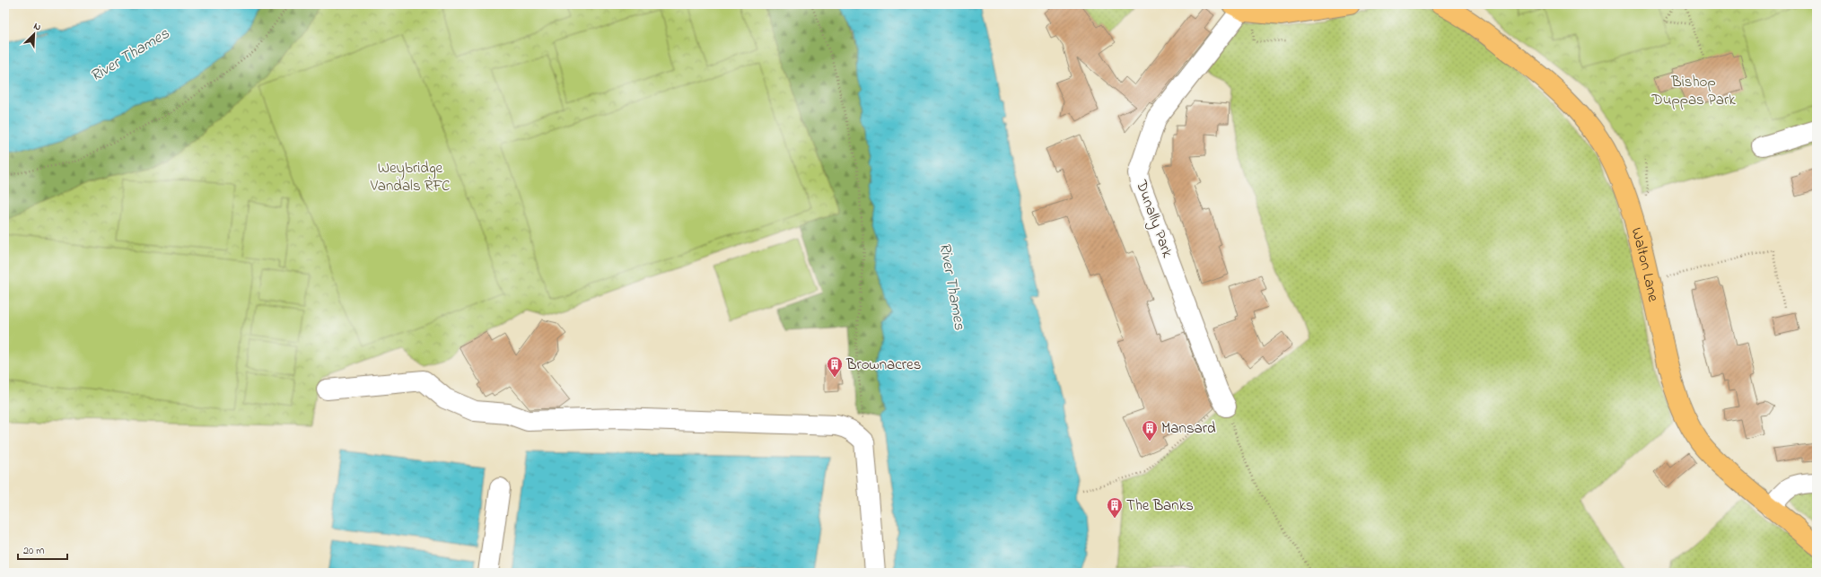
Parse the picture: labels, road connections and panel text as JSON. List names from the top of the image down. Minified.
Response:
{"streets":{"main road":["Walton Lane"],"street":["Dunally Park"]},"water":["River Thames"],"parks":["Bishop Duppas Park","Weybridge Vandals RFC"],"places":{"building":["Brownacres","Mansard","The Banks"]},"scale_bar":"20 m","north":"top right"}
